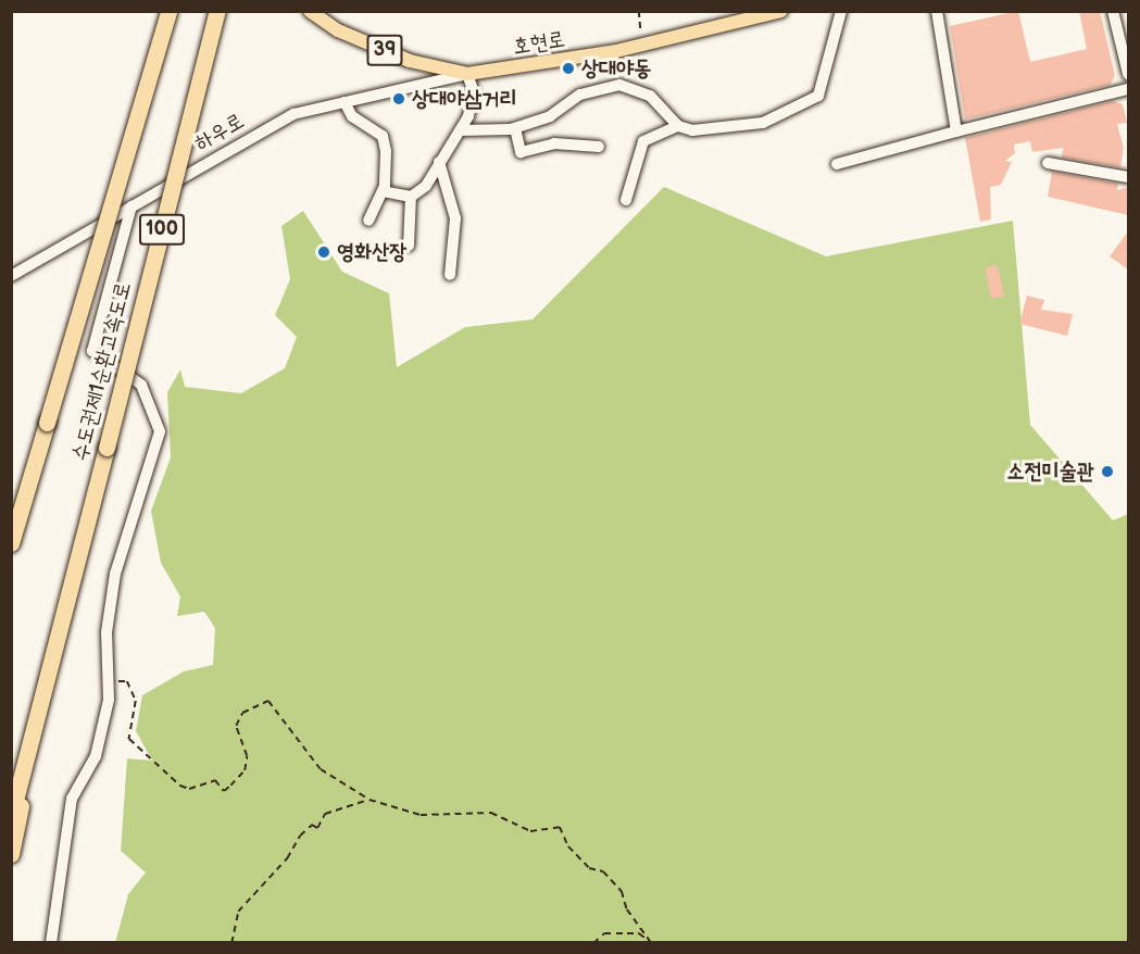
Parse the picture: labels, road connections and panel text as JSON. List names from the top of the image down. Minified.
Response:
{"streets":{"highway":["100","수도권제1순환고속도로"],"main road":["호현로","39"],"street":["하우로"]},"crossings":[["호현로","하우로"]],"places":["상대야동","상대야삼거리","영화산장","소전미술관"]}
